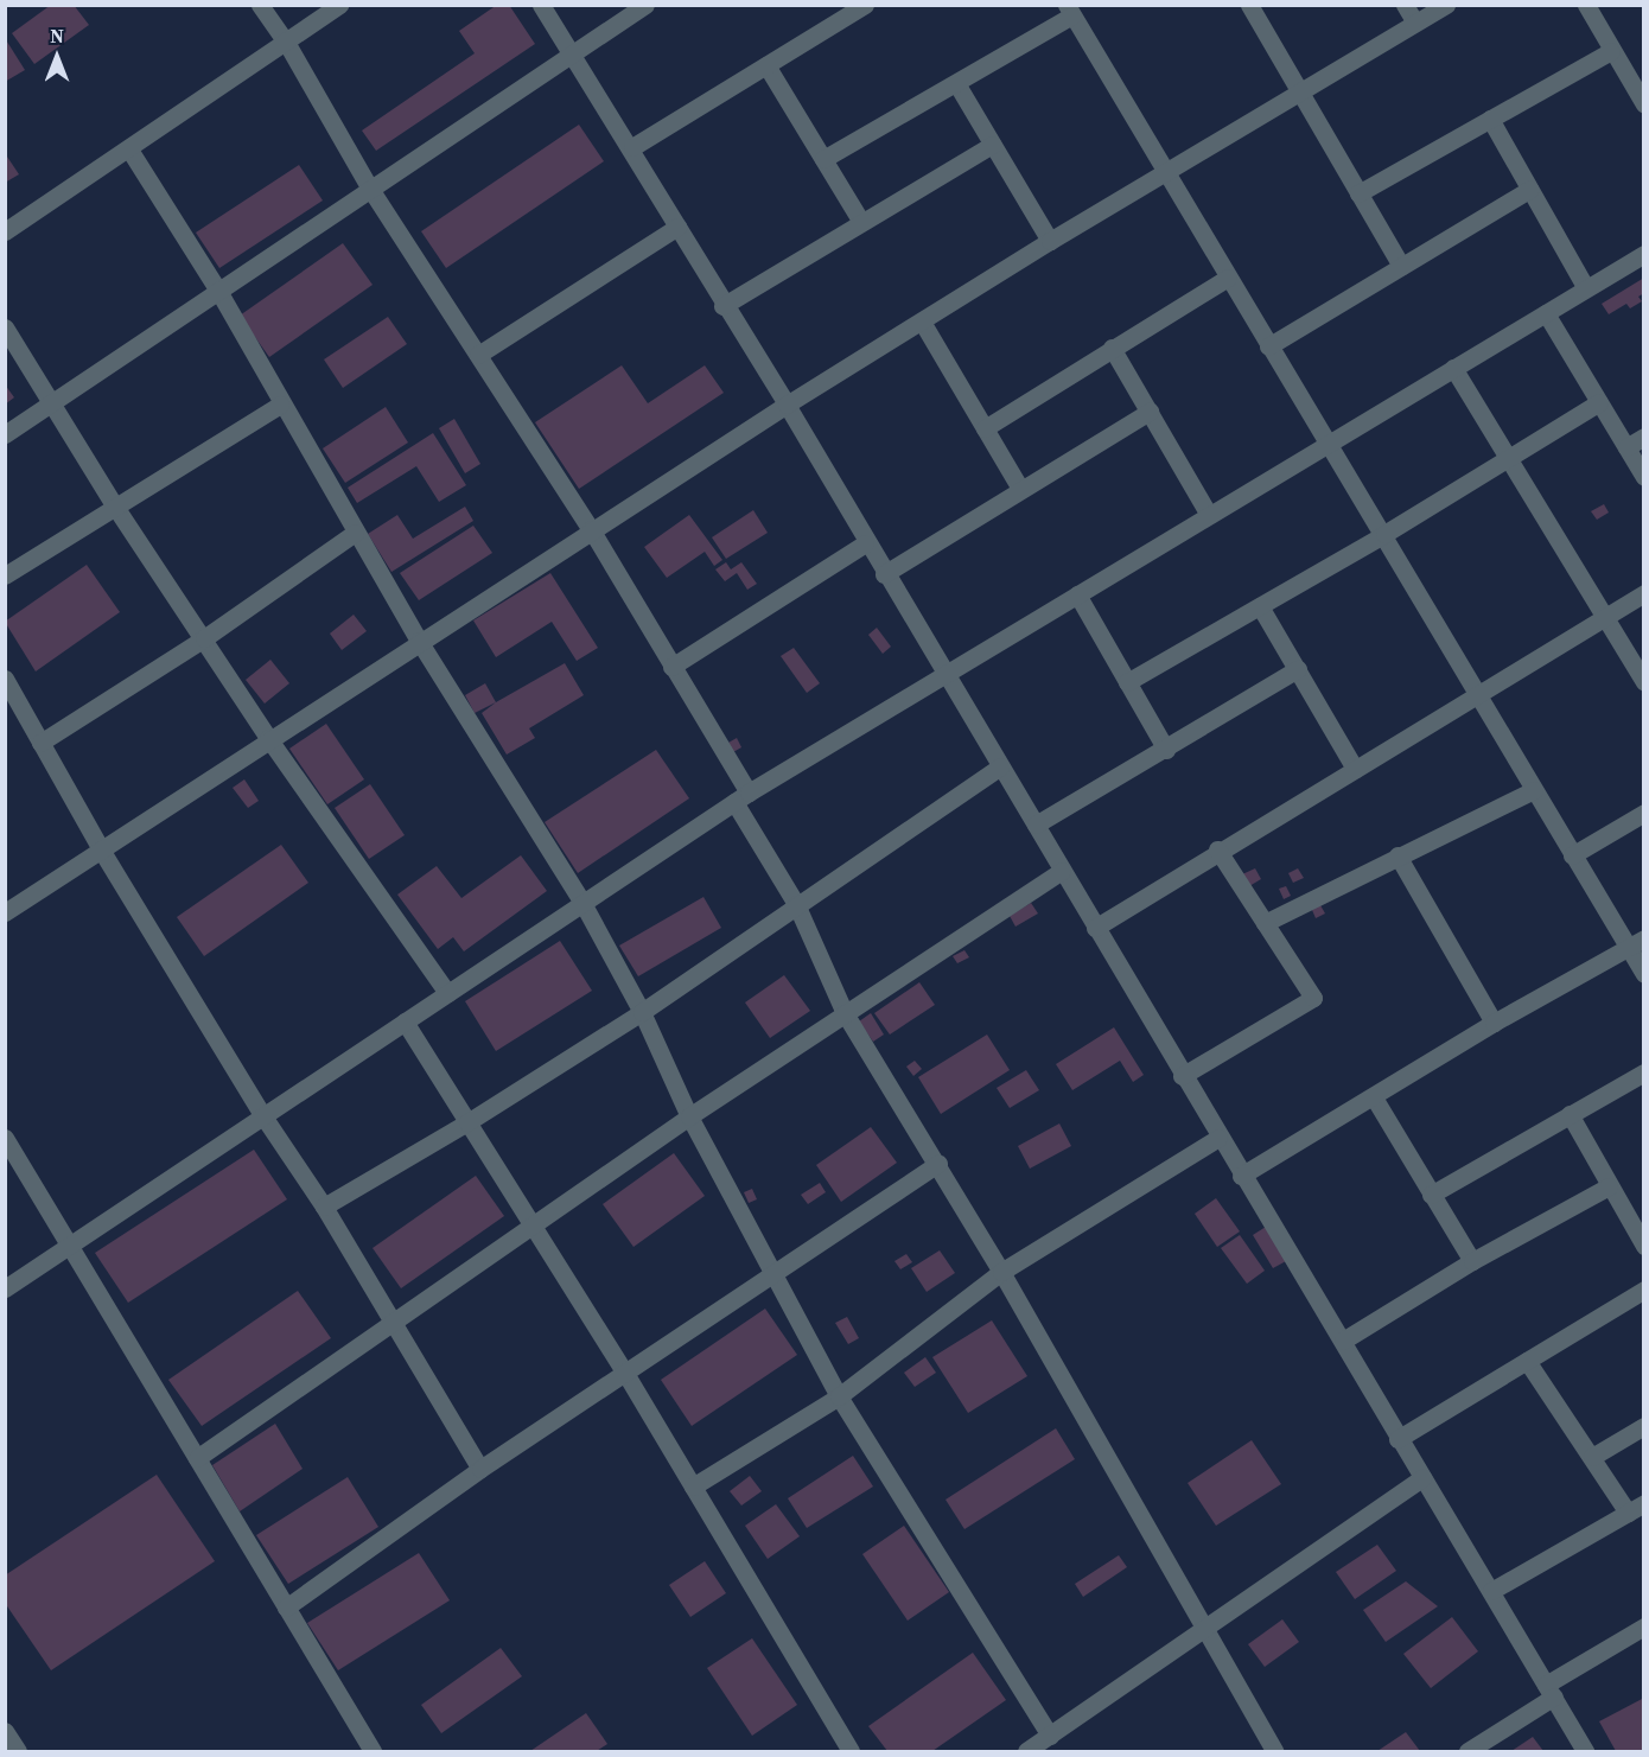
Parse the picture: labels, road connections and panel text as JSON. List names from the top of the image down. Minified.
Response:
{"north":"top"}
